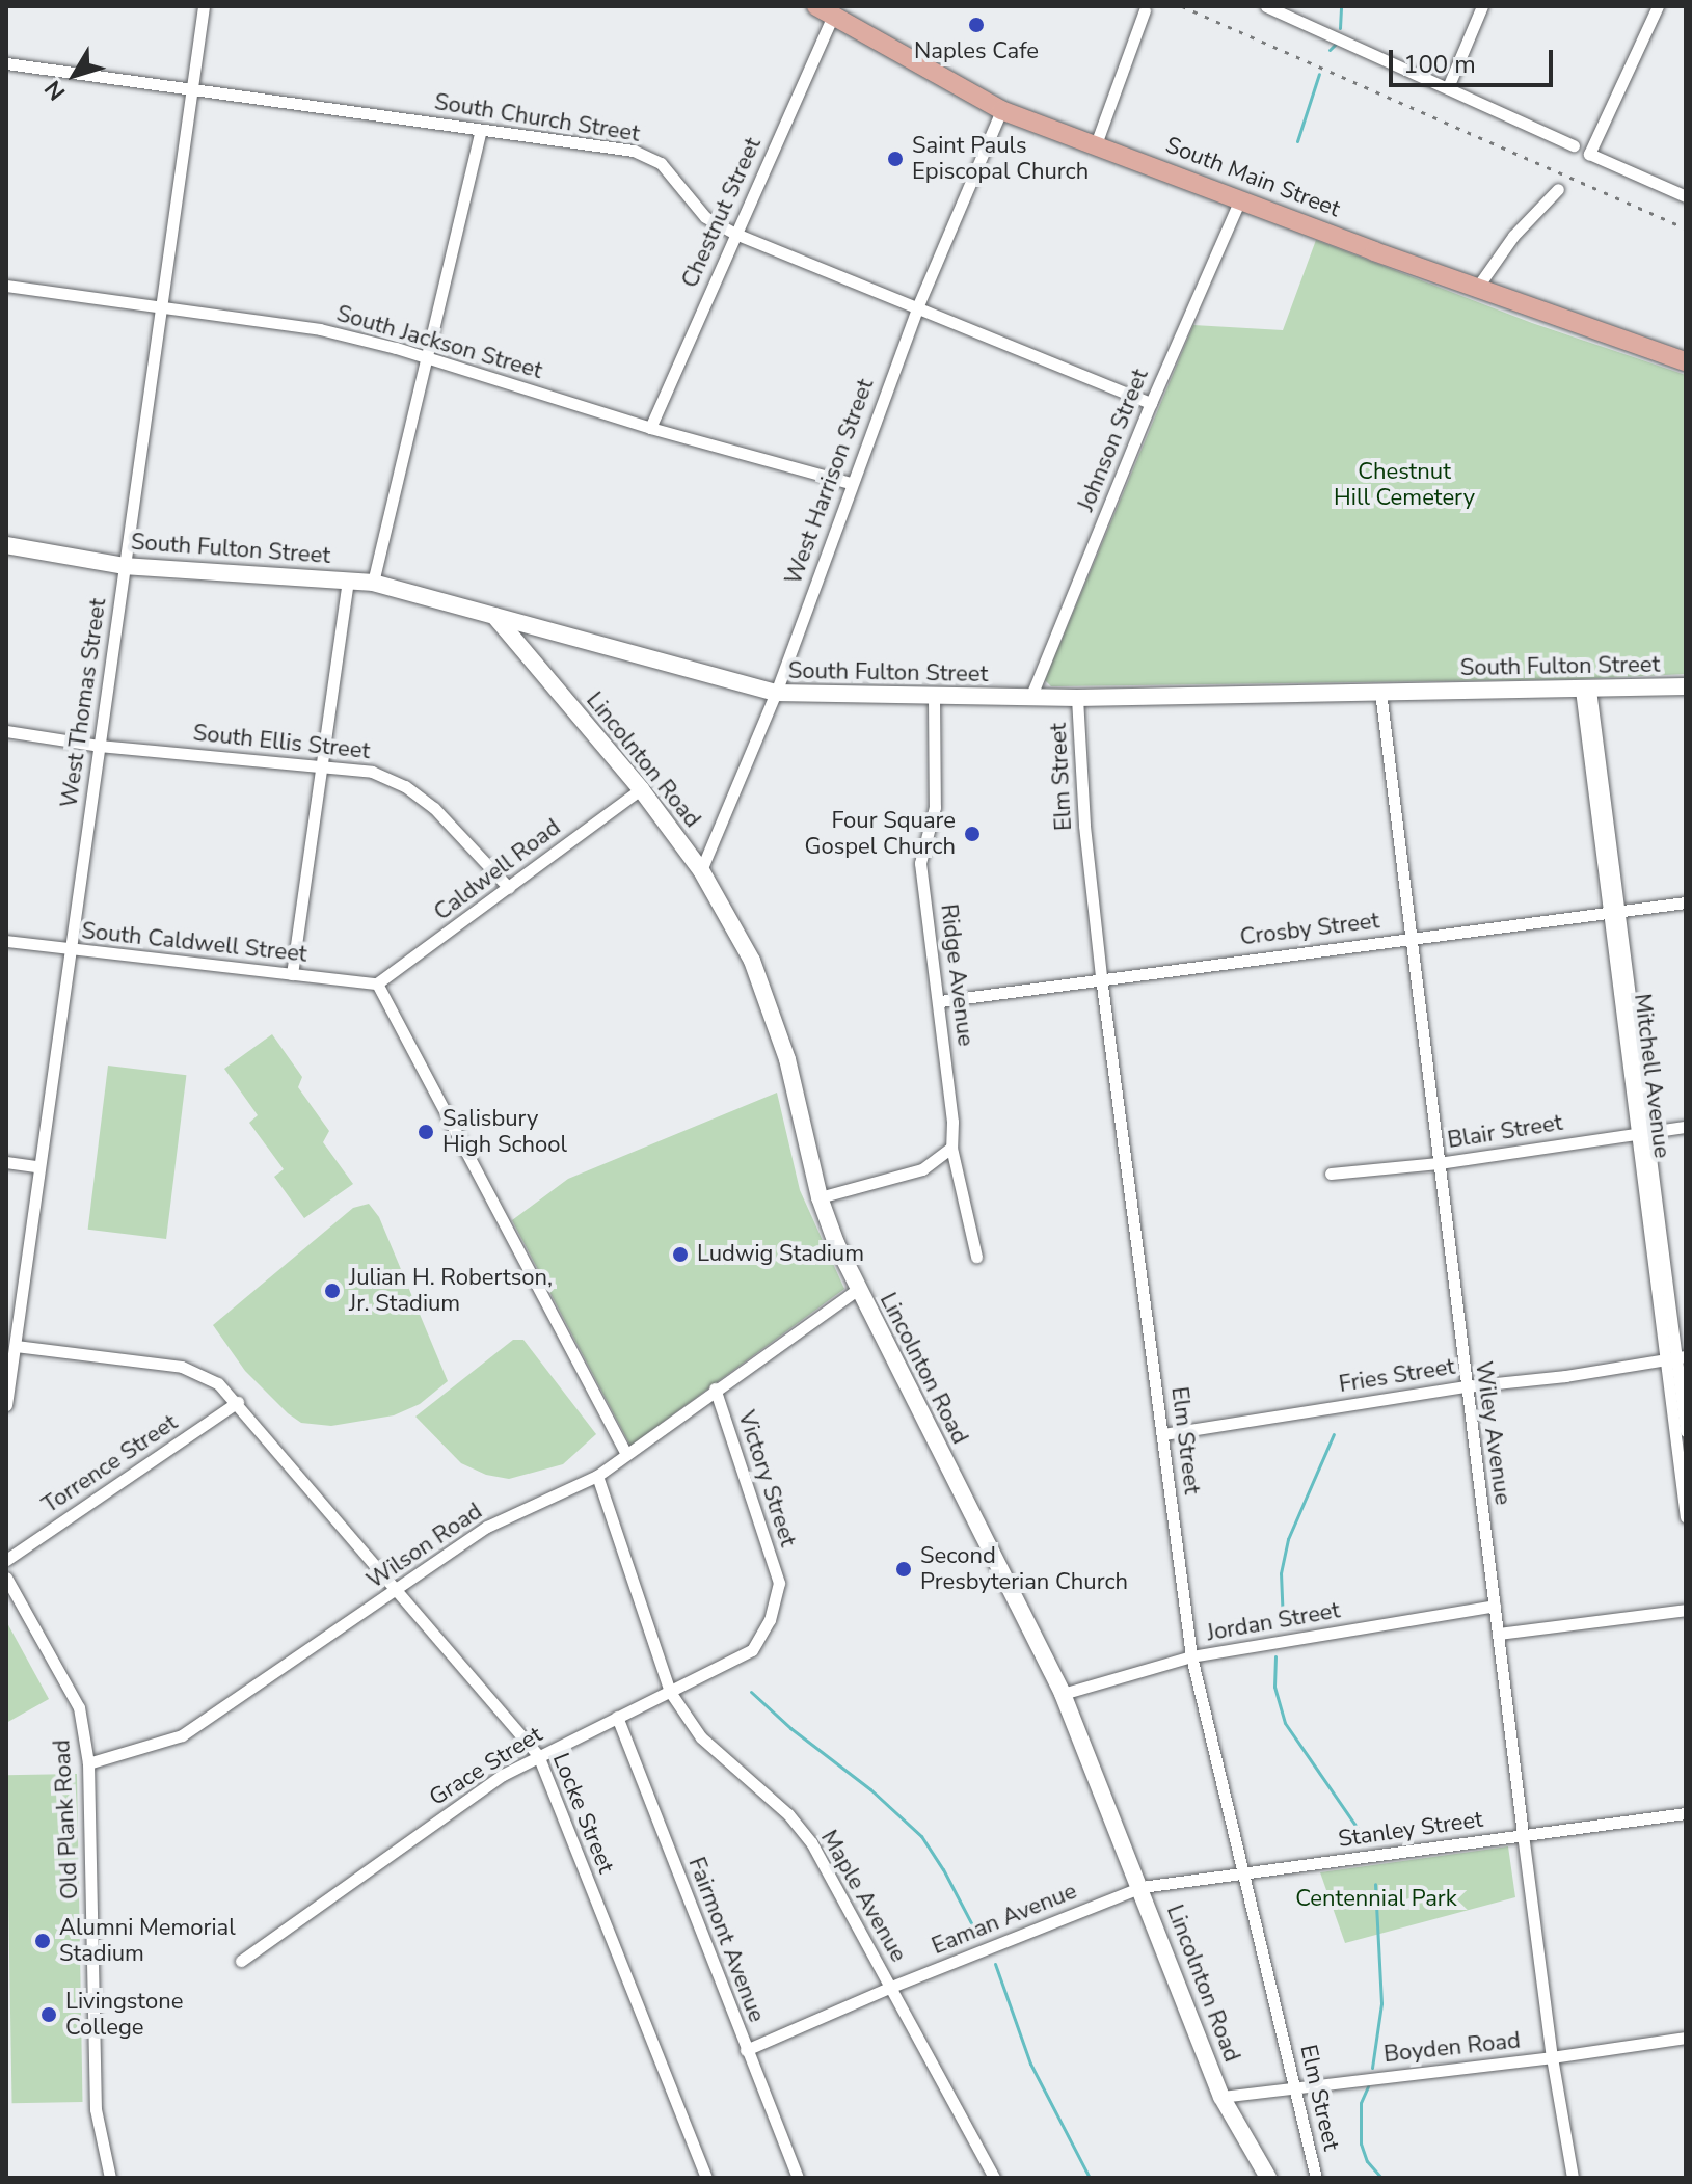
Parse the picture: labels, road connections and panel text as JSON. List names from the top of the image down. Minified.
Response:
{"streets":{"main road":["South Main Street"],"street":["South Church Street","Chestnut Street","South Jackson Street","Johnson Street","West Harrison Street","South Fulton Street","West Thomas Street","South Ellis Street","Lincolnton Road","Elm Street","Caldwell Road","Crosby Street","South Caldwell Street","Ridge Avenue","Mitchell Avenue","Blair Street","Fries Street","Wiley Avenue","Torrence Street","Victory Street","Wilson Road","Jordan Street","Grace Street","Locke Street","Old Plank Road","Stanley Street","Maple Avenue","Eaman Avenue","Fairmont Avenue","Boyden Road"]},"crossings":[["South Church Street","Chestnut Street"],["South Church Street","Johnson Street"],["South Church Street","West Harrison Street"],["South Church Street","West Thomas Street"],["South Main Street","Chestnut Street"],["South Main Street","Johnson Street"],["South Main Street","West Harrison Street"],["Chestnut Street","South Jackson Street"],["South Jackson Street","West Harrison Street"],["South Jackson Street","West Thomas Street"],["Johnson Street","South Fulton Street"],["West Harrison Street","South Fulton Street"],["West Harrison Street","Lincolnton Road"],["South Fulton Street","West Thomas Street"],["South Fulton Street","Lincolnton Road"],["South Fulton Street","Elm Street"],["South Fulton Street","Ridge Avenue"],["South Fulton Street","Mitchell Avenue"],["South Fulton Street","Wiley Avenue"],["West Thomas Street","South Ellis Street"],["West Thomas Street","South Caldwell Street"],["West Thomas Street","Locke Street"],["South Ellis Street","Caldwell Road"],["Lincolnton Road","Caldwell Road"],["Lincolnton Road","Wilson Road"],["Lincolnton Road","Jordan Street"],["Lincolnton Road","Stanley Street"],["Lincolnton Road","Eaman Avenue"],["Lincolnton Road","Boyden Road"],["Elm Street","Crosby Street"],["Elm Street","Fries Street"],["Elm Street","Jordan Street"],["Elm Street","Stanley Street"],["Elm Street","Boyden Road"],["Caldwell Road","South Caldwell Street"],["Crosby Street","Ridge Avenue"],["Crosby Street","Mitchell Avenue"],["Crosby Street","Wiley Avenue"],["Mitchell Avenue","Blair Street"],["Mitchell Avenue","Fries Street"],["Blair Street","Wiley Avenue"],["Fries Street","Wiley Avenue"],["Wiley Avenue","Jordan Street"],["Wiley Avenue","Stanley Street"],["Wiley Avenue","Boyden Road"],["Torrence Street","Locke Street"],["Victory Street","Wilson Road"],["Victory Street","Grace Street"],["Wilson Road","Locke Street"],["Wilson Road","Old Plank Road"],["Wilson Road","Maple Avenue"],["Grace Street","Locke Street"],["Grace Street","Maple Avenue"],["Grace Street","Fairmont Avenue"],["Stanley Street","Eaman Avenue"],["Maple Avenue","Eaman Avenue"],["Eaman Avenue","Fairmont Avenue"]],"parks":["Chestnut Hill Cemetery","Centennial Park"],"places":["Naples Cafe","Saint Pauls Episcopal Church","Four Square Gospel Church","Salisbury High School","Ludwig Stadium","Julian H. Robertson, Jr. Stadium","Second Presbyterian Church","Alumni Memorial Stadium","Livingstone College"],"scale_bar":"100 m","north":"bottom left"}
